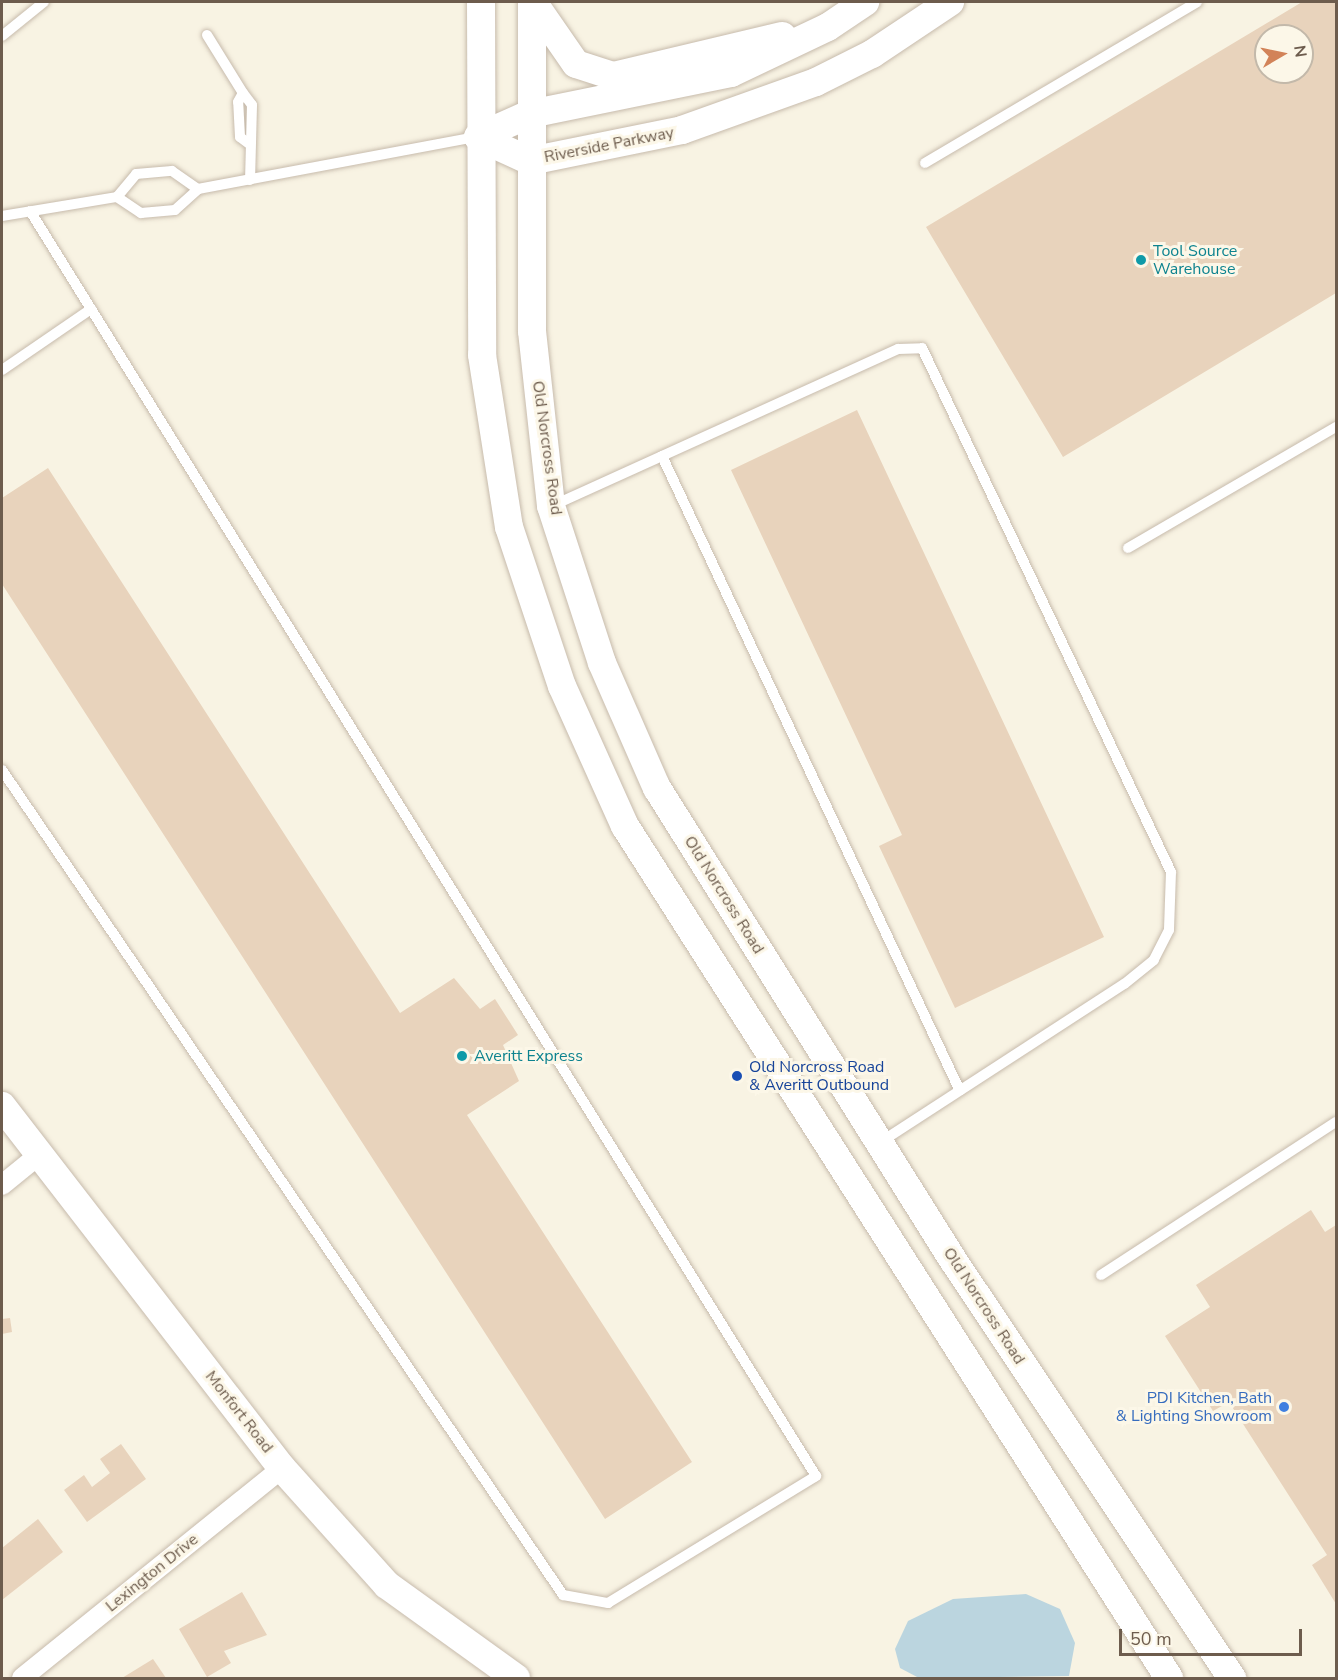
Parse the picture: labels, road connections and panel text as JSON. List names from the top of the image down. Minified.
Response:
{"streets":{"main road":["Riverside Parkway","Old Norcross Road","Monfort Road"],"street":["Lexington Drive"]},"crossings":[["Riverside Parkway","Old Norcross Road"],["Monfort Road","Lexington Drive"]],"places":["Tool Source Warehouse","Averitt Express","Old Norcross Road & Averitt Outbound","PDI Kitchen, Bath & Lighting Showroom"],"scale_bar":"50 m","north":"right"}
